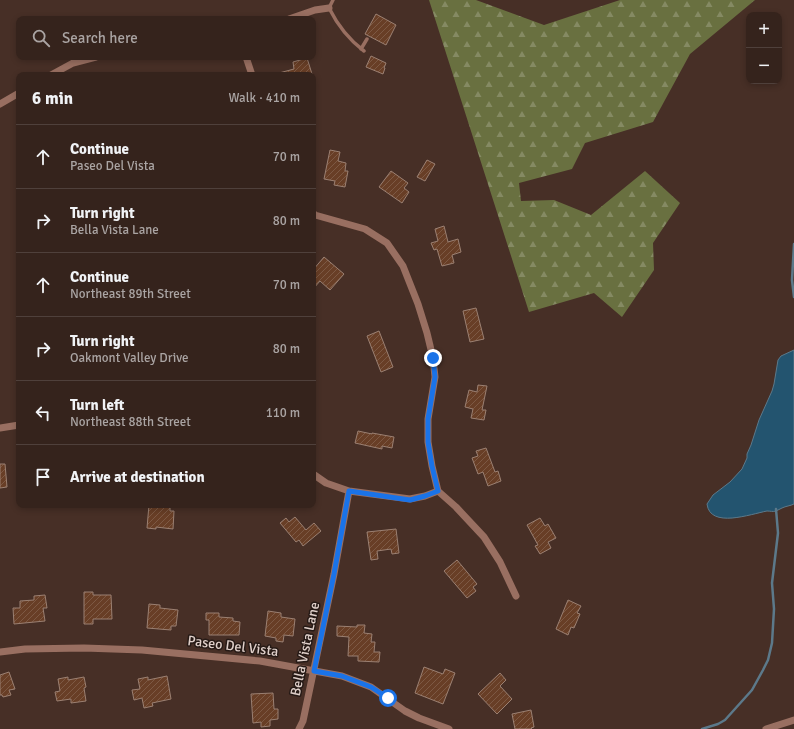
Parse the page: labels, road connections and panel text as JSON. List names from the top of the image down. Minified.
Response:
{"streets":{"street":["Paseo Del Vista","Bella Vista Lane"]},"crossings":[["Paseo Del Vista","Bella Vista Lane"]],"page":{"map_buttons":["+","−"],"search":"Search here","heading":["6 min","Walk · 410 m"],"list":[["Continue","Paseo Del Vista","70 m"],["Turn right","Bella Vista Lane","80 m"],["Continue","Northeast 89th Street","70 m"],["Turn right","Oakmont Valley Drive","80 m"],["Turn left","Northeast 88th Street","110 m"],"Arrive at destination"]}}
